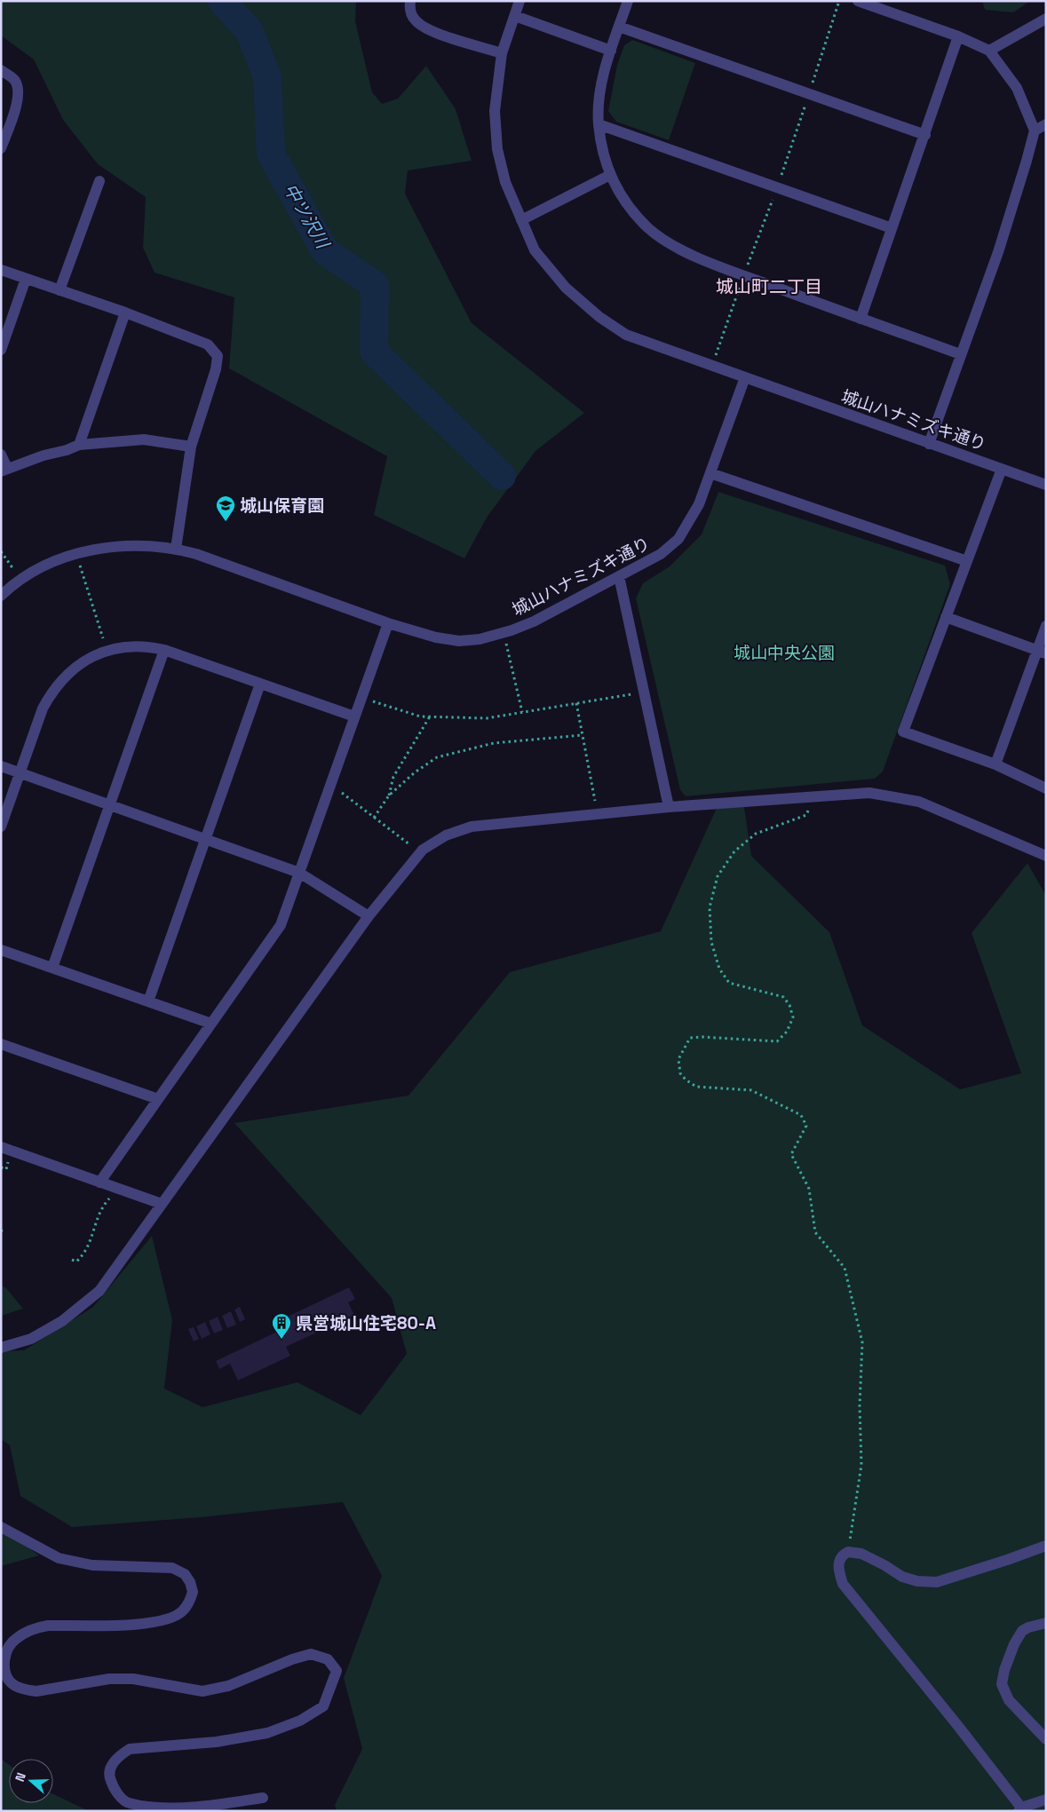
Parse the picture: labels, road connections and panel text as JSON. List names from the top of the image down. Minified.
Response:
{"streets":{"street":["城山ハナミズキ通り"]},"districts":["城山町二丁目"],"water":["中ツ沢川"],"parks":["城山中央公園"],"places":{"school or university":["城山保育園"],"building":["県営城山住宅80-A"]},"north":"left"}
